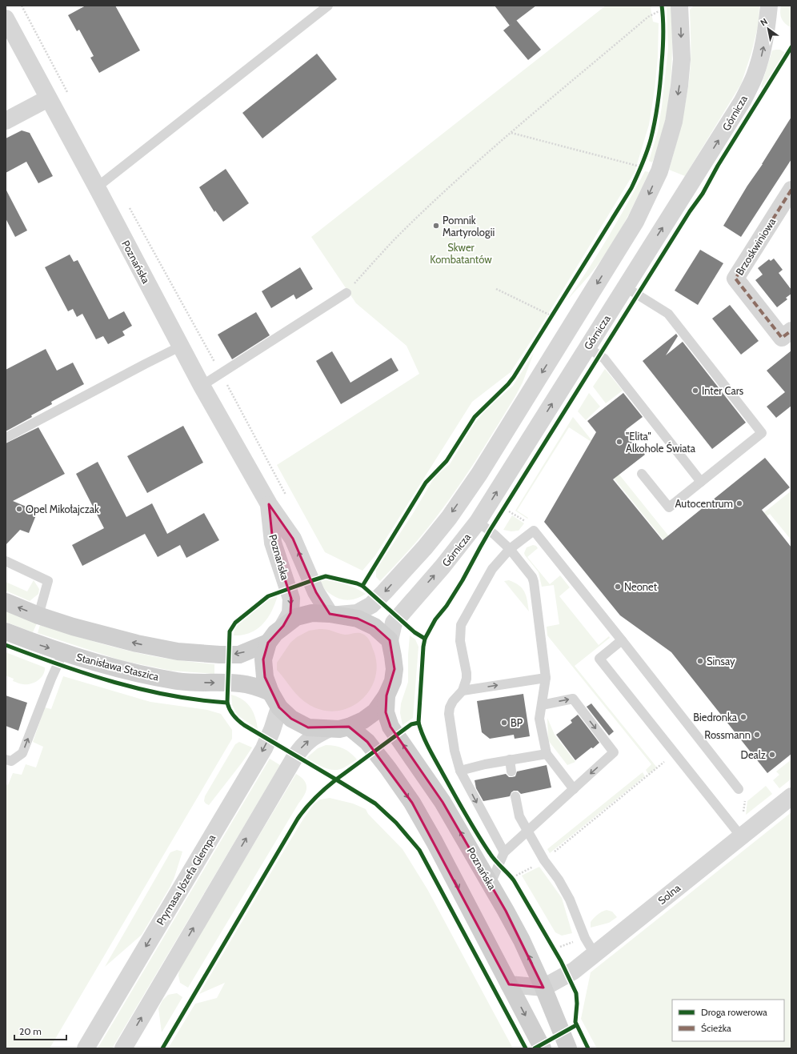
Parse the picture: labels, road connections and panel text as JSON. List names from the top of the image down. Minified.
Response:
{"streets":{"main road":["Poznańska","Stanisława Staszica"],"street":["Górnicza","Brzoskwiniowa","Prymasa Józefa Glempa","Solna"]},"crossings":[["Poznańska","Solna"]],"parks":["Skwer Kombatantów"],"places":["Pomnik Martyrologii","Inter Cars","\"Elita\" Alkohole Świata","Autocentrum","Opel Mikołajczak","Neonet","Sinsay","Biedronka","BP","Rossmann","Dealz"],"legend":["Droga rowerowa","Ścieżka"],"scale_bar":"20 m","north":"top left"}
